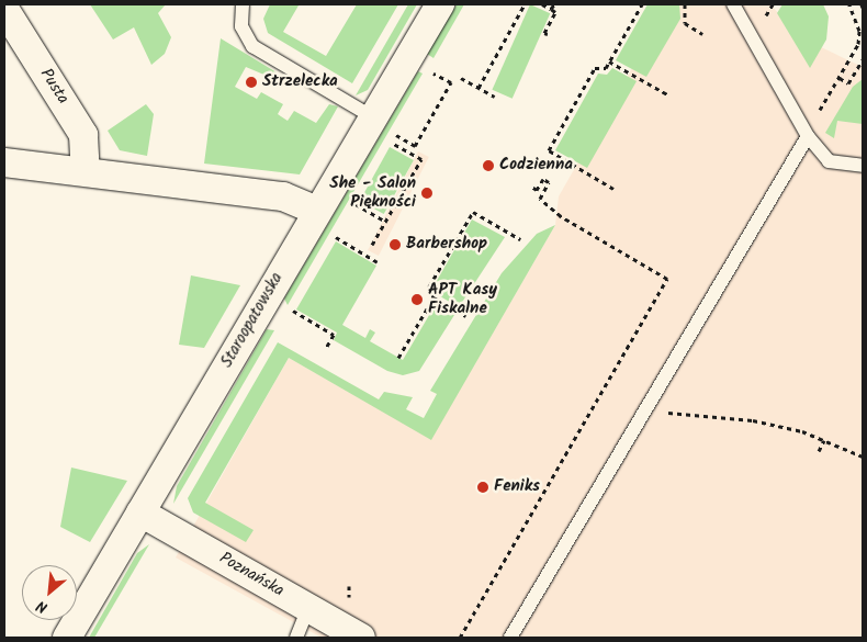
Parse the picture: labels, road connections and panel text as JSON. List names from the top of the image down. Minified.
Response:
{"streets":{"street":["Pusta","Staroopatowska","Poznańska"]},"crossings":[["Staroopatowska","Poznańska"]],"places":["Strzelecka","Codzienna","She - Salon Piękności","Barbershop","APT Kasy Fiskalne","Feniks"],"north":"bottom left"}
